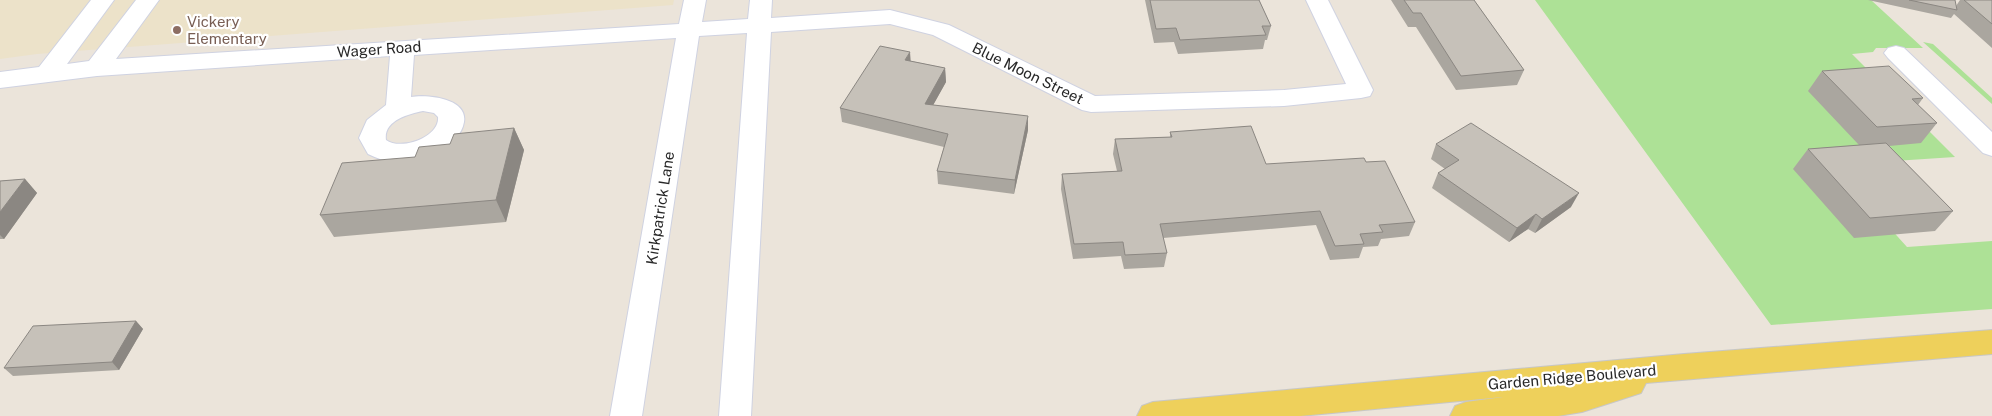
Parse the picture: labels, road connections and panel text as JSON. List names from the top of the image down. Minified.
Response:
{"streets":{"main road":["Garden Ridge Boulevard"],"street":["Wager Road","Blue Moon Street","Kirkpatrick Lane"]},"crossings":[["Wager Road","Blue Moon Street"],["Wager Road","Kirkpatrick Lane"]],"places":["Vickery Elementary"]}
